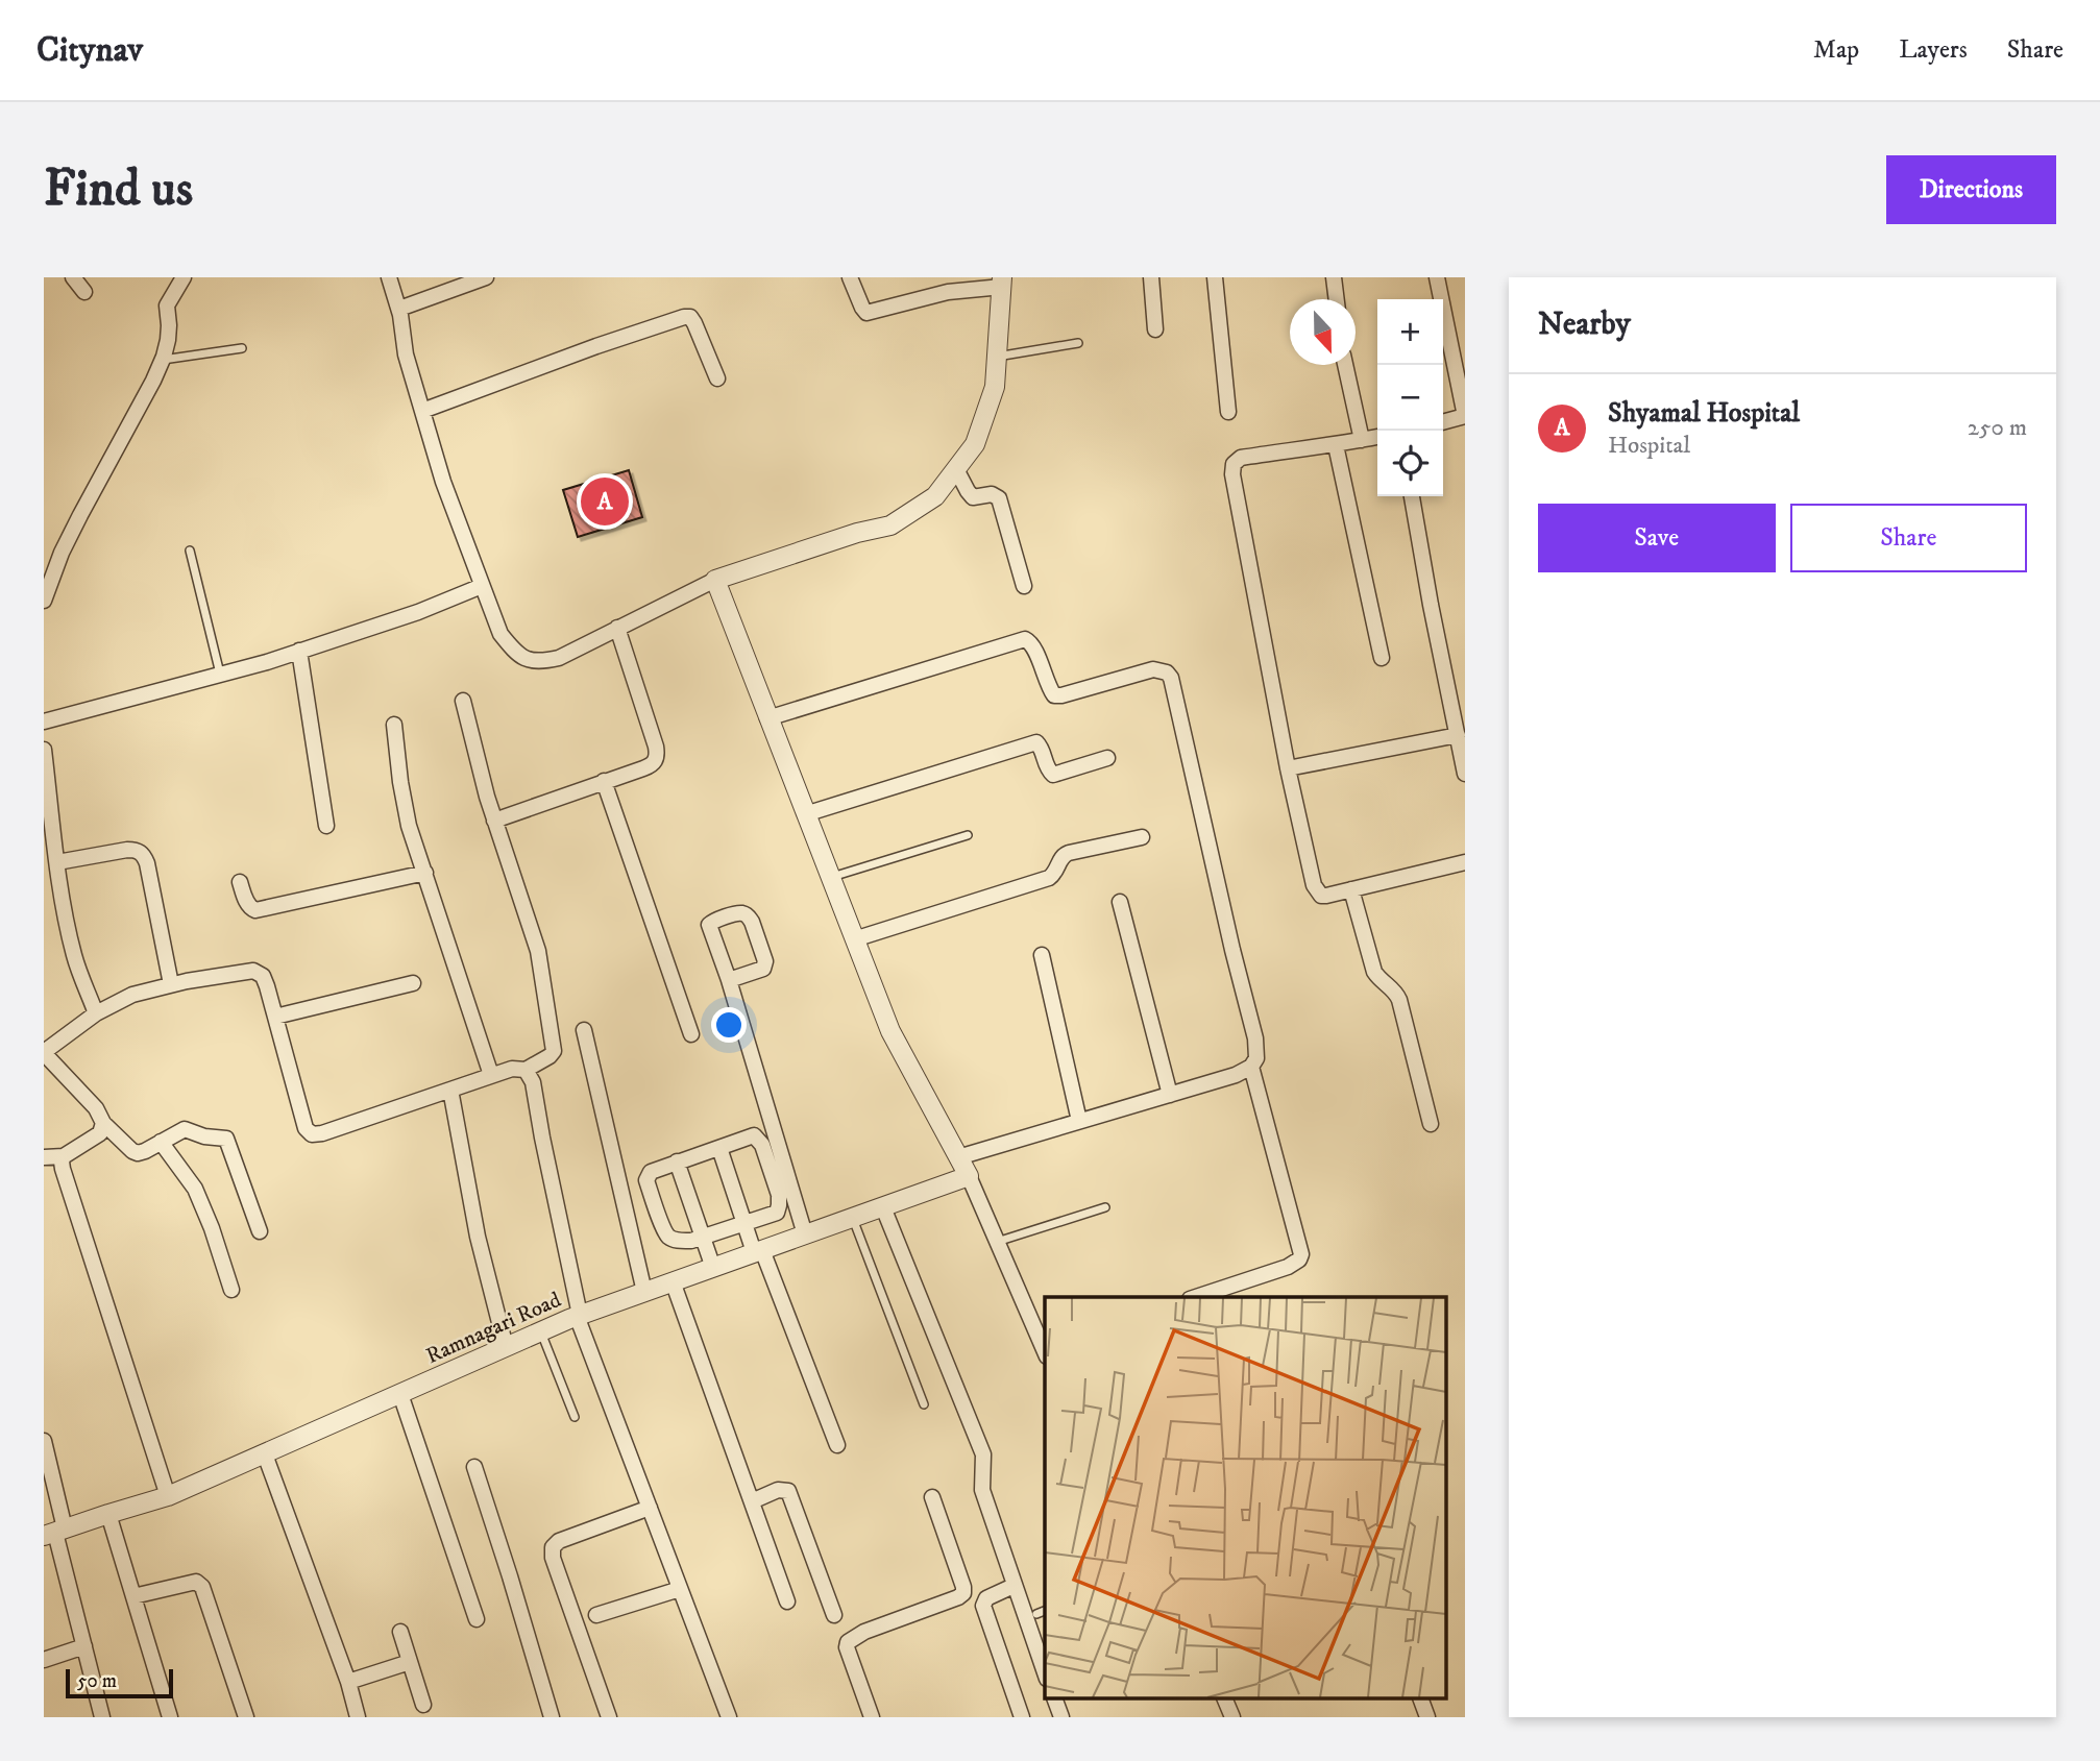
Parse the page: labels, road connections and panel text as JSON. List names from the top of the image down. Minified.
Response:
{"streets":{"street":["Ramnagari Road"]},"scale_bar":"50 m","north":"bottom","page":{"header":"Citynav","nav":["Map","Layers","Share"],"buttons":["Directions",["Save","Share"]],"title":"Find us","heading":"Nearby","map_buttons":["+","−"],"list":[{"mark":"A","name":"Shyamal Hospital","note":"Hospital","value":"250 m"}],"pins":"A","scale":"50 m"}}
